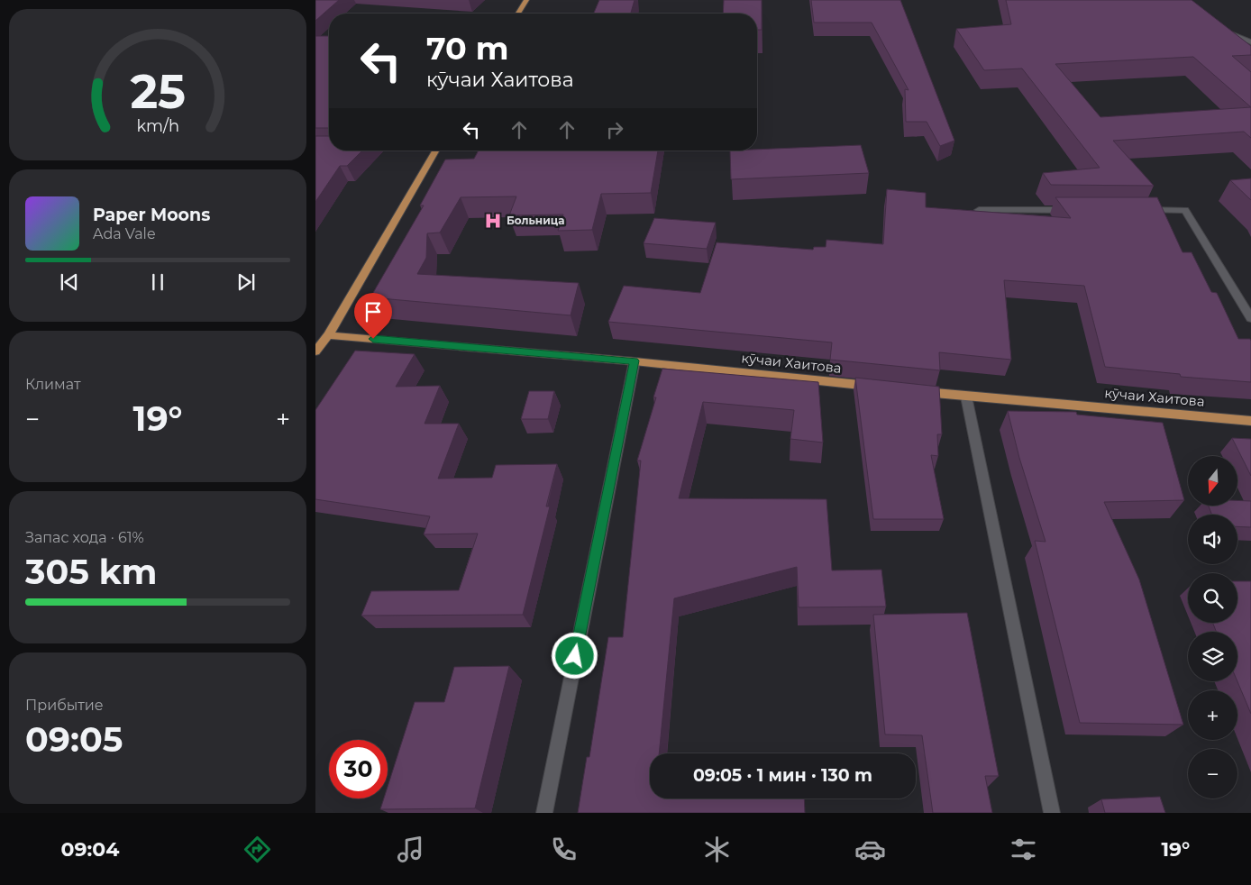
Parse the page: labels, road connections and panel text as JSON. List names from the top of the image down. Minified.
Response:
{"streets":{"main road":["кӯчаи Хаитова"]},"places":{"hospital":["Больница"]},"north":"bottom","page":{"turn":["70 m","кӯчаи Хаитова"],"song":["Paper Moons","Ada Vale"],"tile":["Климат",["Запас хода · 61%","305 km"],["Прибытие","09:05"]],"heat":["−","19°","+"],"map_buttons":["+","−"],"limit":"30","trip":"09:05 · 1 мин · 130 m","tabs":["09:04","19°"],"gauge":["25","km/h"]}}
